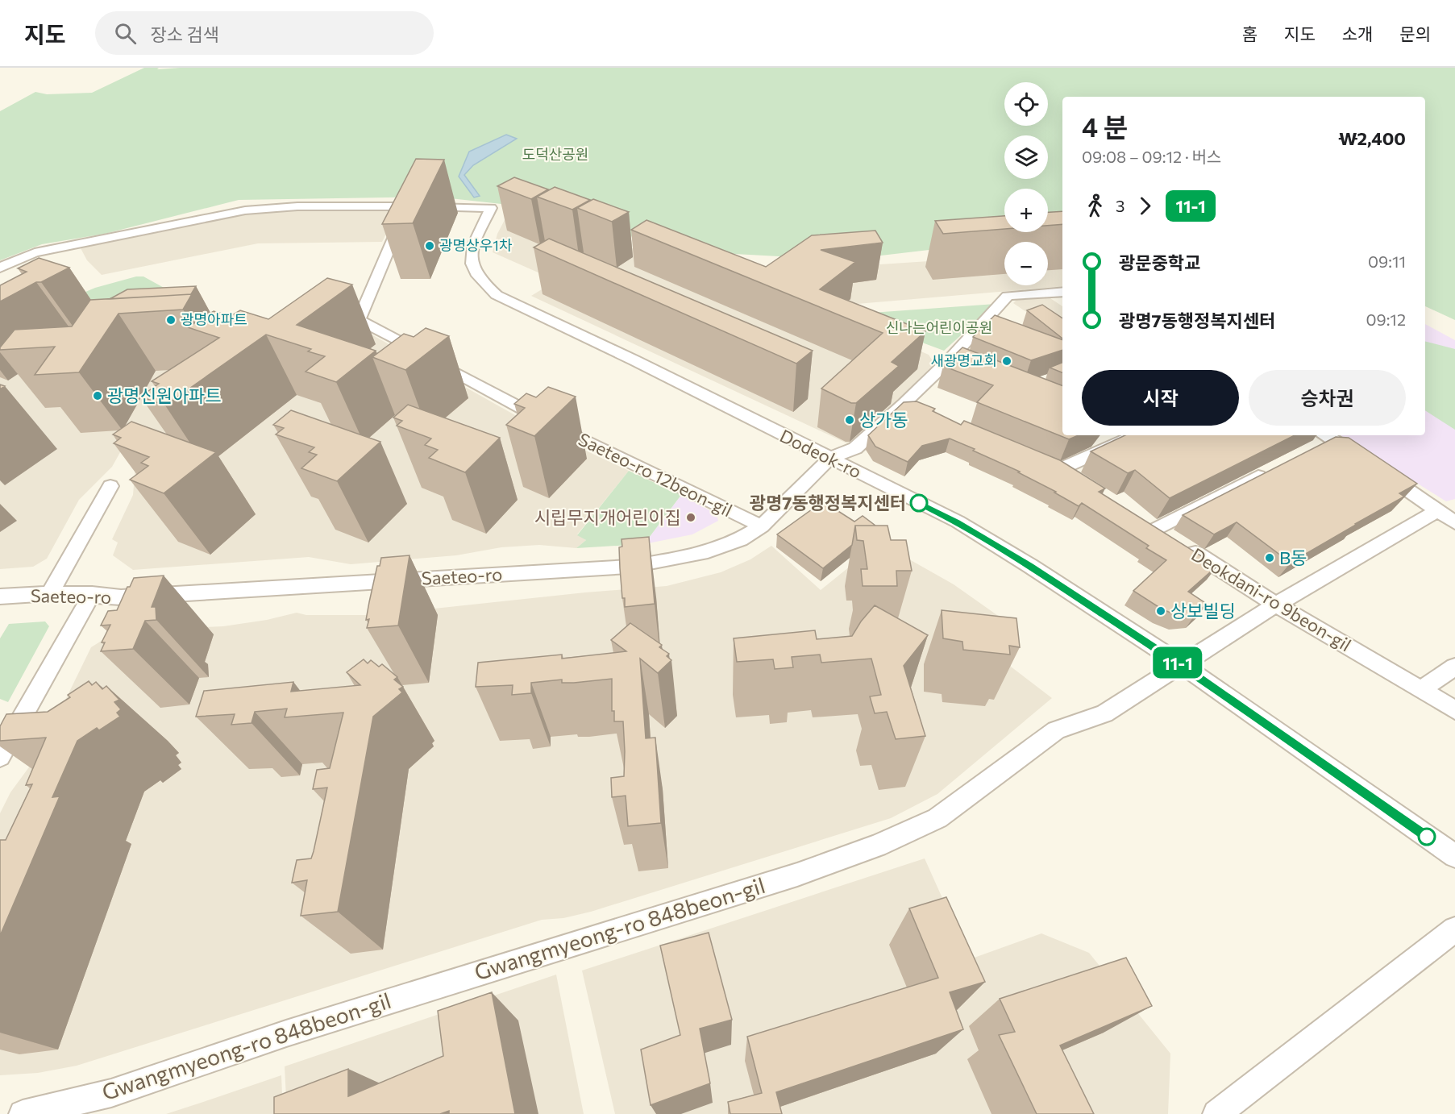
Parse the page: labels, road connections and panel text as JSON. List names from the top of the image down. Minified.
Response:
{"streets":{"street":["Dodeok-ro","Saeteo-ro 12beon-gil","Saeteo-ro","Deokdani-ro 9beon-gil","Gwangmyeong-ro 848beon-gil"]},"crossings":[["Dodeok-ro","Saeteo-ro"],["Dodeok-ro","Gwangmyeong-ro 848beon-gil"],["Saeteo-ro 12beon-gil","Saeteo-ro"],["Deokdani-ro 9beon-gil","Gwangmyeong-ro 848beon-gil"]],"parks":["도덕산공원","신나는어린이공원"],"places":["광명상우1차","광명아파트","새광명교회","광명신원아파트","상가동","광명7동행정복지센터","시립무지개어린이집","B동","상보빌딩"],"lines":["bus line 11-1"],"page":{"header":"지도","search":"장소 검색","nav":["홈","지도","소개","문의"],"on_map":"11-1","map_buttons":["+","−"],"heading":["4 분","09:08 – 09:12 · 버스","₩2,400"],"legs":["3","11-1"],"list":[{"name":"광문중학교","value":"09:11"},{"name":"광명7동행정복지센터","value":"09:12"}],"buttons":["시작","승차권"]}}
